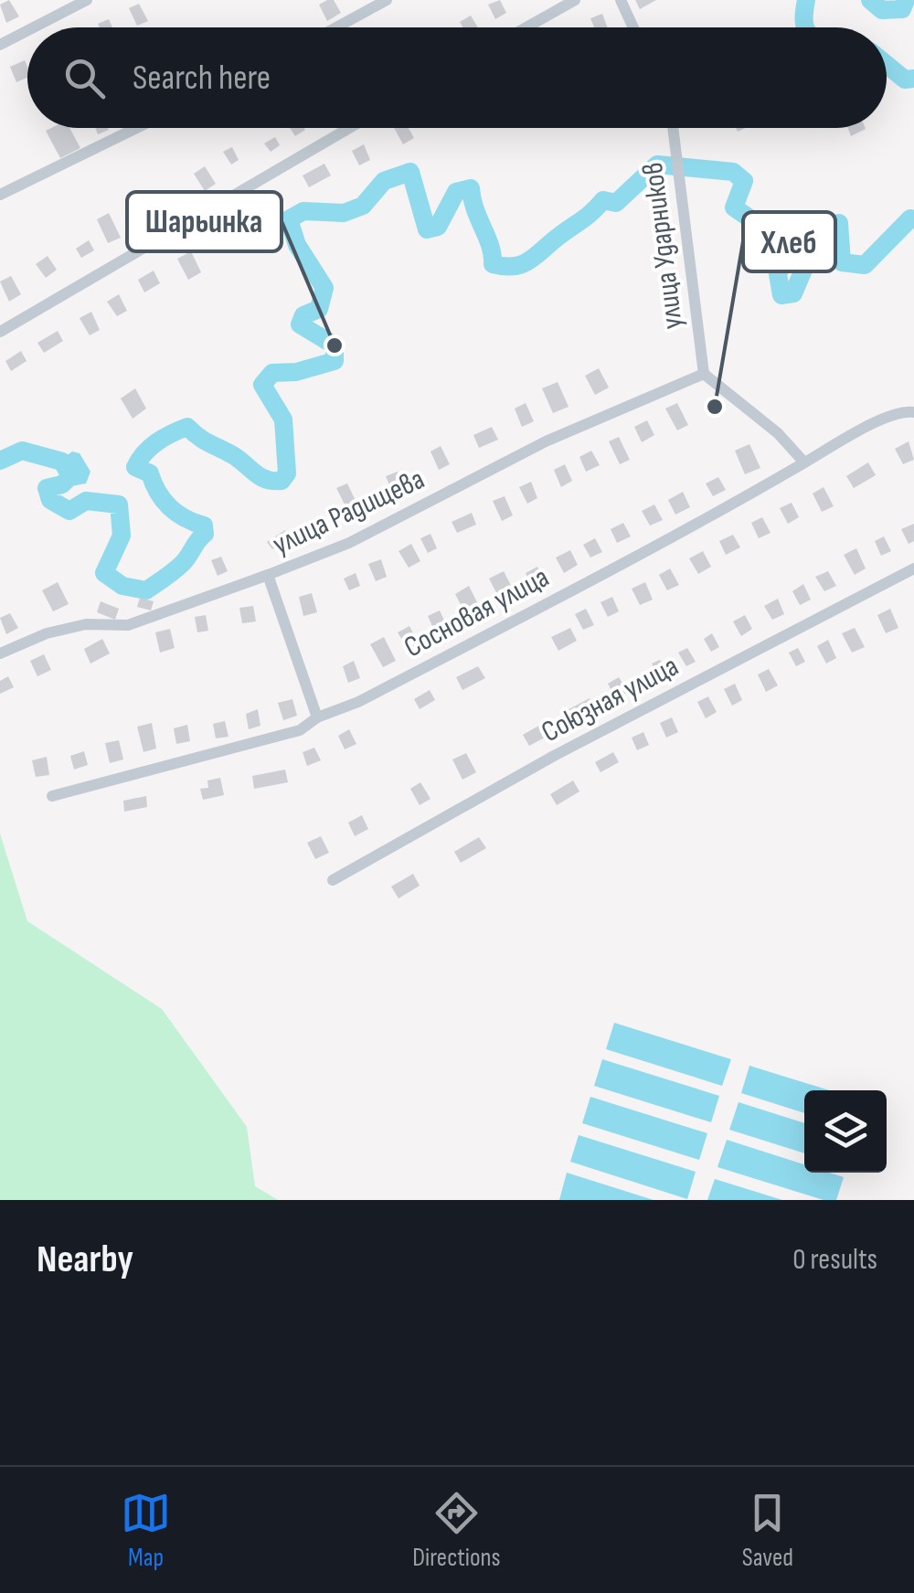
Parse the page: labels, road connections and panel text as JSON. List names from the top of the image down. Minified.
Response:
{"streets":{"street":["улица Ударников","улица Радищева","Сосновая улица","Союзная улица"]},"crossings":[["улица Ударников","улица Радищева"]],"places":["Шарьинка","Хлеб"],"page":{"search":"Search here","heading":["Nearby","0 results"],"nav":["Map","Directions","Saved"]}}
